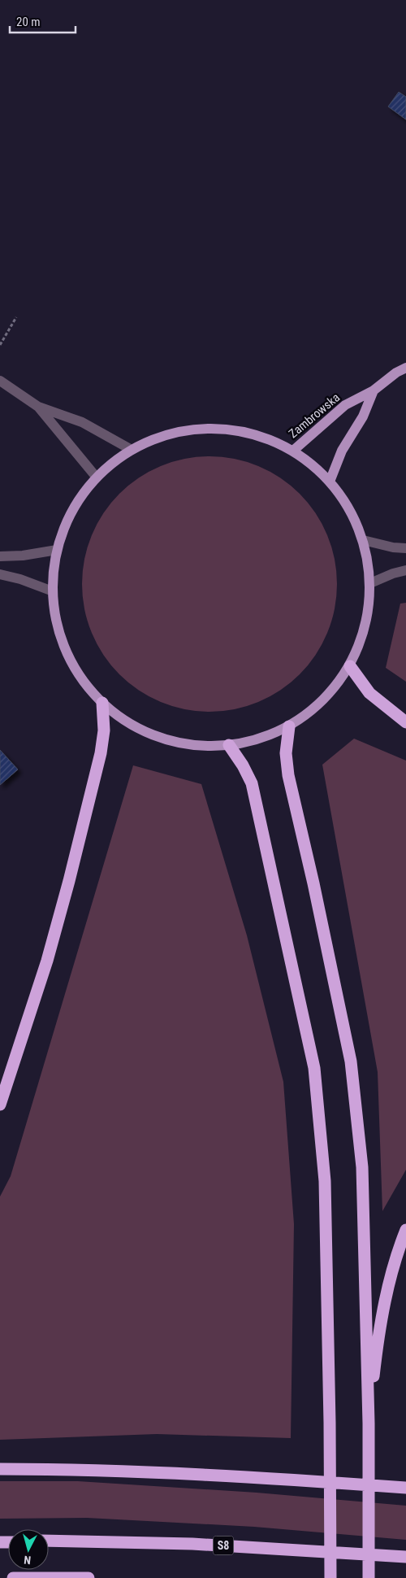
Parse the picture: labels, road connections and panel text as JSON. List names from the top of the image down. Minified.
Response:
{"streets":{"highway":["S8"],"main road":["Zambrowska"]},"scale_bar":"20 m","north":"bottom"}
